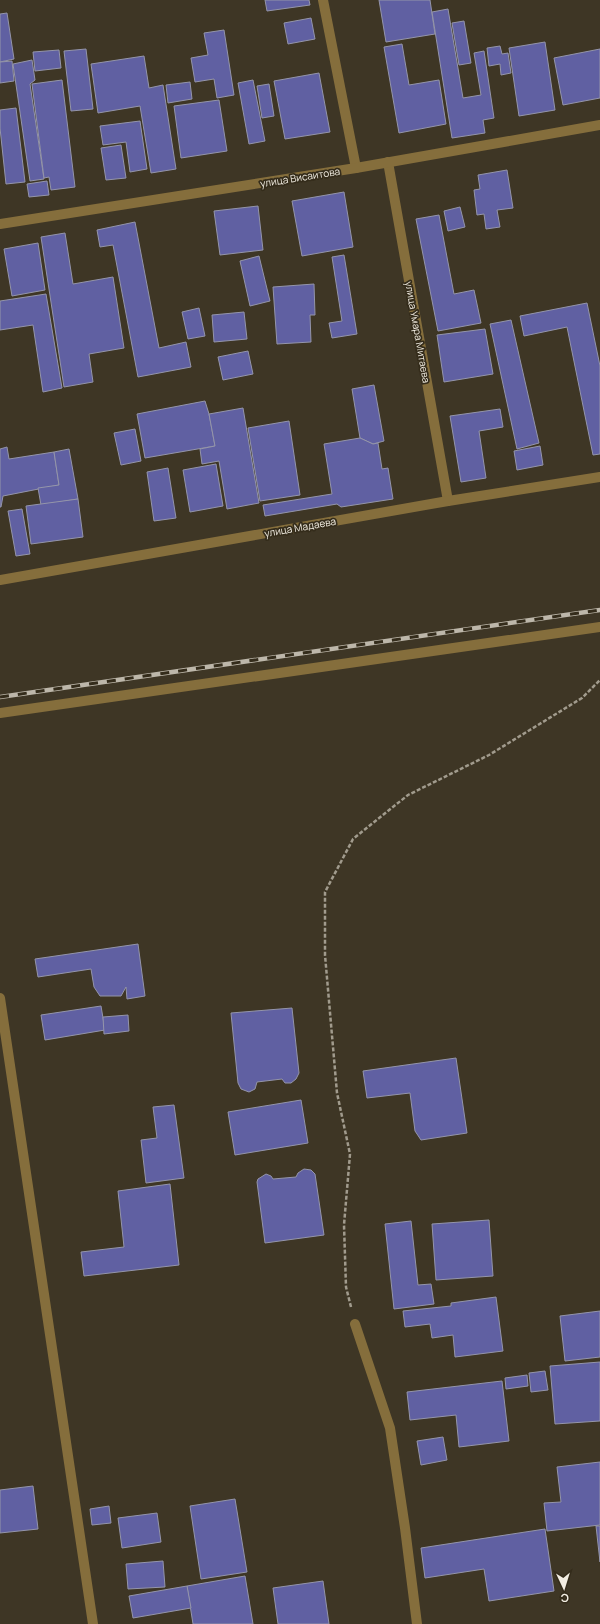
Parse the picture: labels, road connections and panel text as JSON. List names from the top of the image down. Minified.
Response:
{"streets":{"street":["улица Висаитова","улица Умара Митаева","улица Мадаева"]},"crossings":[["улица Висаитова","улица Умара Митаева"],["улица Умара Митаева","улица Мадаева"]],"north":"bottom"}
